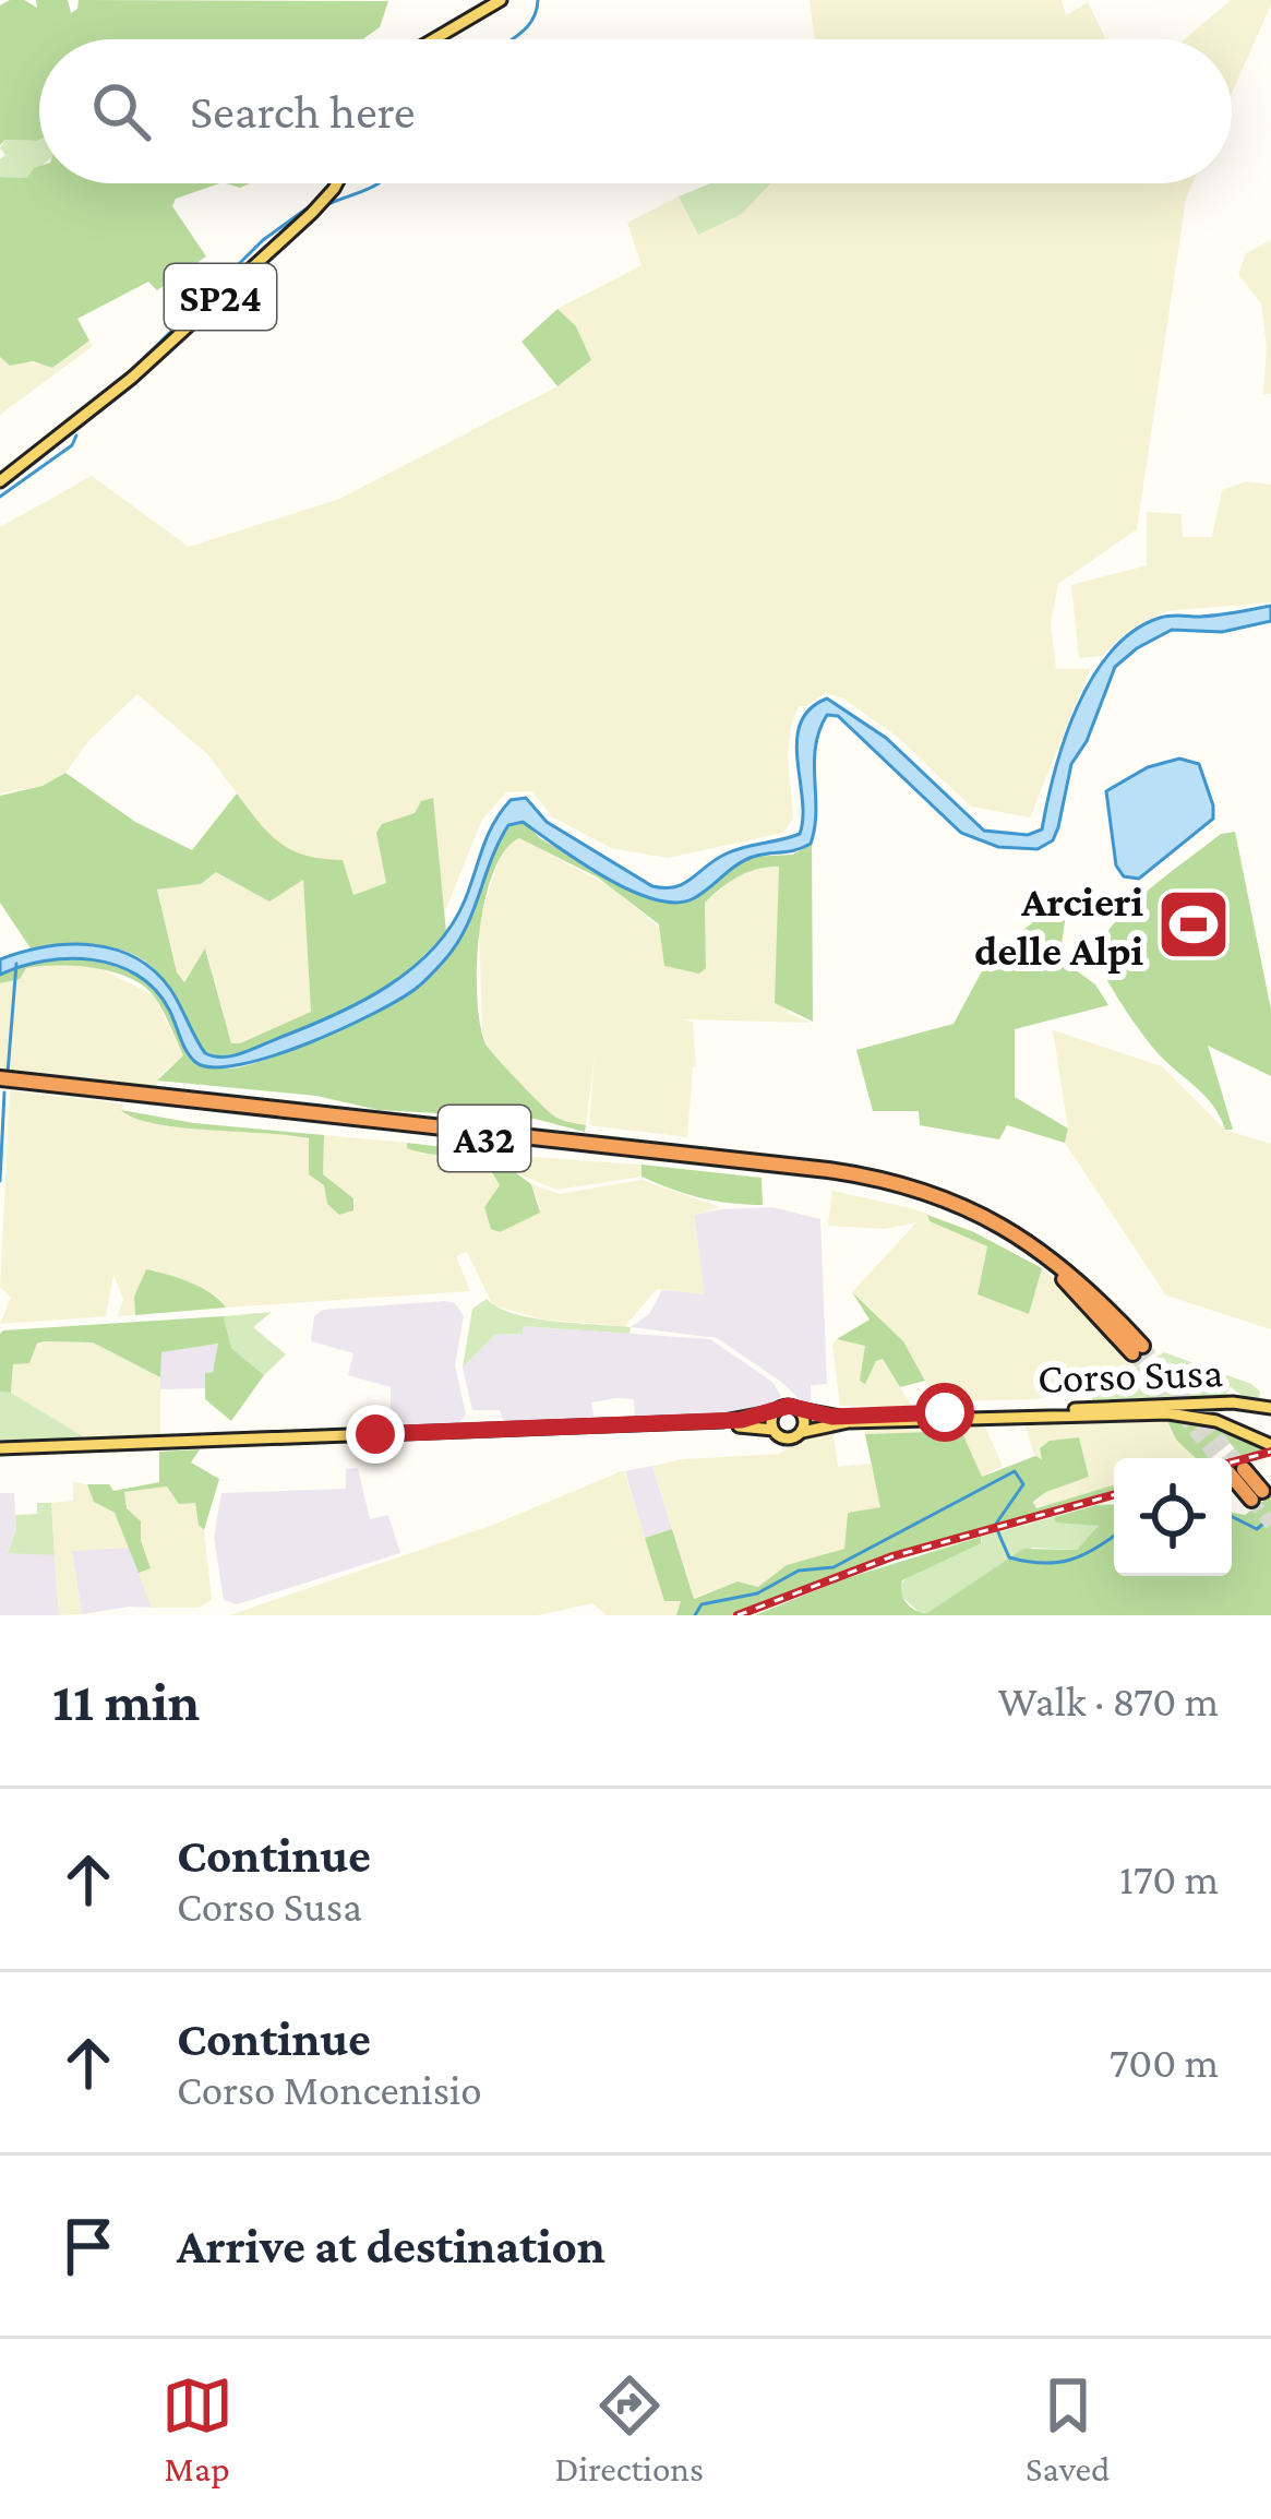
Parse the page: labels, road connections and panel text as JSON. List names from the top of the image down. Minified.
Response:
{"streets":{"highway":["A32"],"main road":["SP24","Corso Susa"]},"places":{"sports":["Arcieri delle Alpi"]},"page":{"search":"Search here","heading":["11 min","Walk · 870 m"],"list":[["Continue","Corso Susa","170 m"],["Continue","Corso Moncenisio","700 m"],"Arrive at destination"],"nav":["Map","Directions","Saved"]}}
